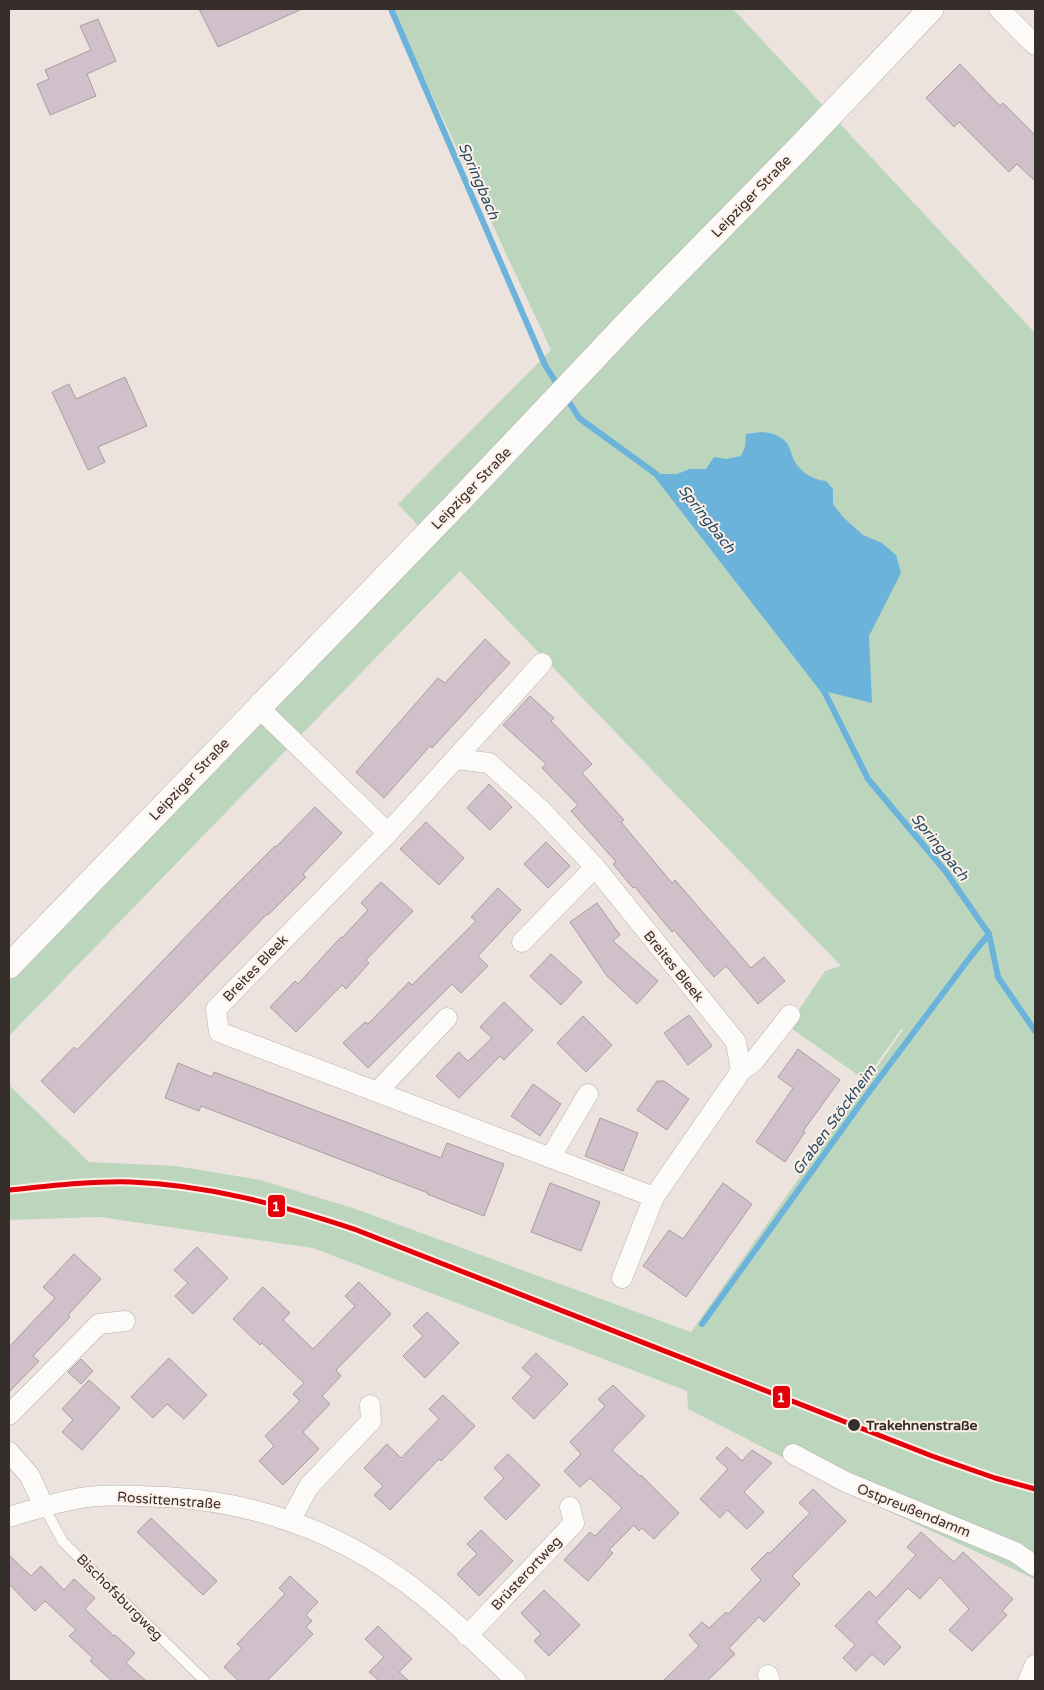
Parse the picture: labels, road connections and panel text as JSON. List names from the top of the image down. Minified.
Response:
{"streets":{"street":["Leipziger Straße","Breites Bleek","Rossittenstraße","Ostpreußendamm","Brüsterortweg"],"lane":["Bischofsburgweg"]},"crossings":[["Rossittenstraße","Brüsterortweg"],["Rossittenstraße","Bischofsburgweg"]],"water":["Springbach","Graben Stöckheim"],"places":["Trakehnenstraße"],"lines":["transit line 1"]}
